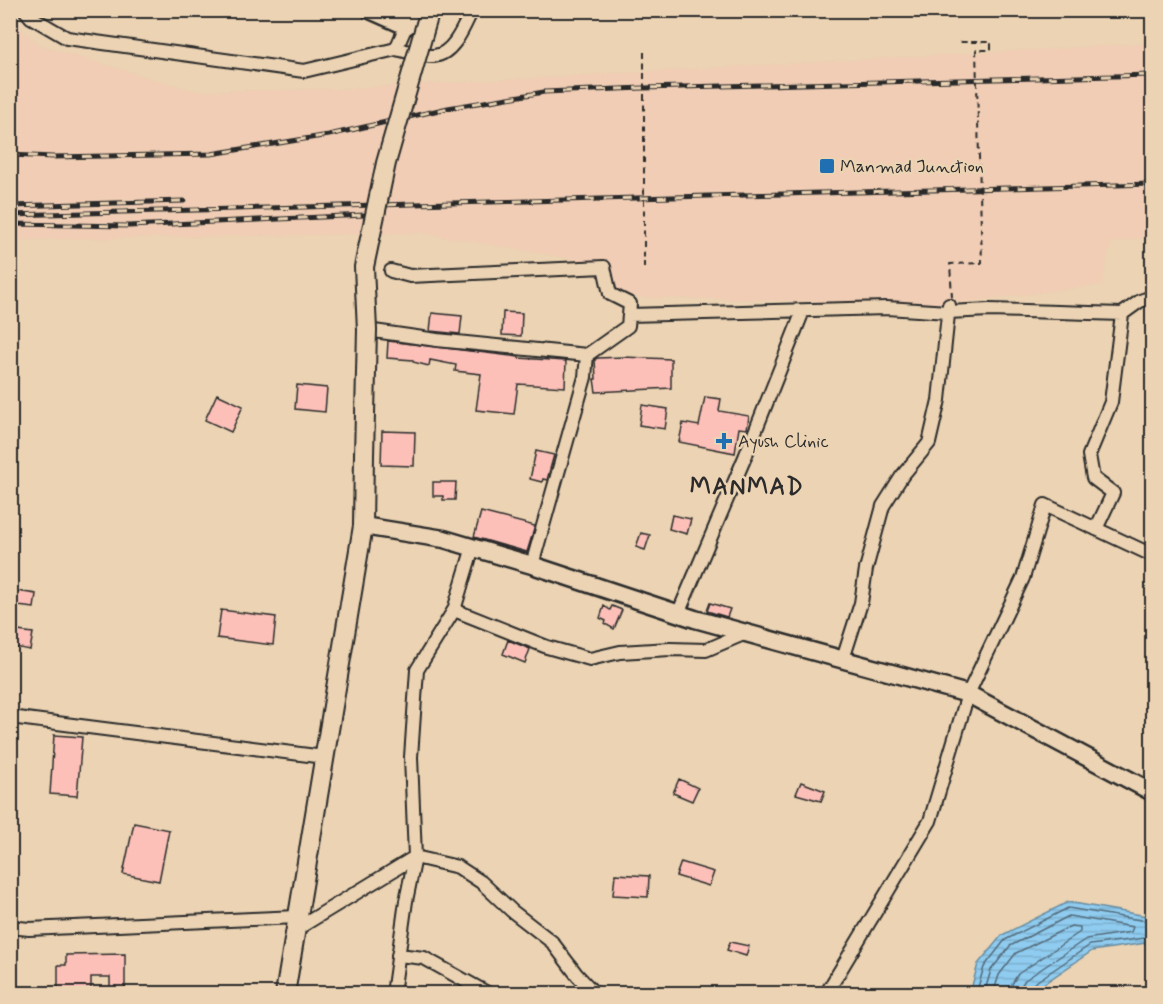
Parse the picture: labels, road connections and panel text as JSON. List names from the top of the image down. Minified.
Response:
{"districts":["MANMAD"],"places":{"transit":["Manmad Junction"],"health":["Ayush Clinic"]}}
